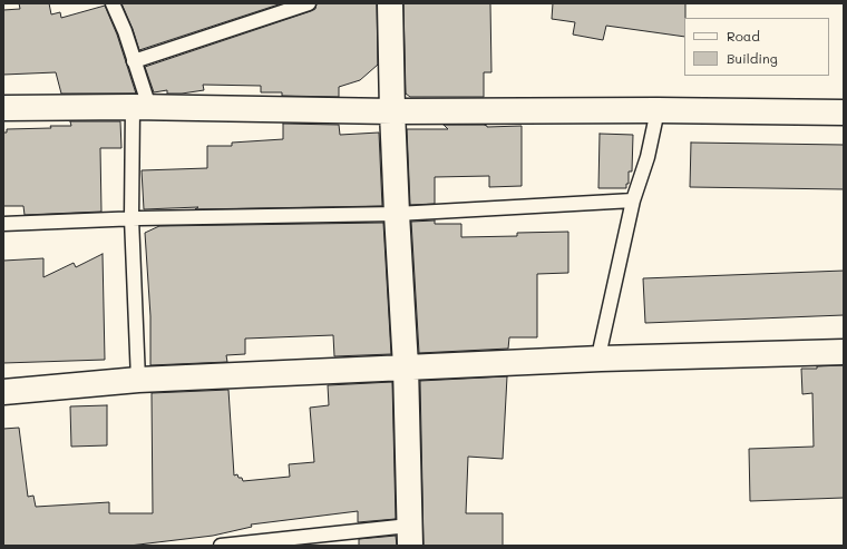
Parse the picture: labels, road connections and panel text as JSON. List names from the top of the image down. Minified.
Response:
{"legend":["Road","Building"]}
